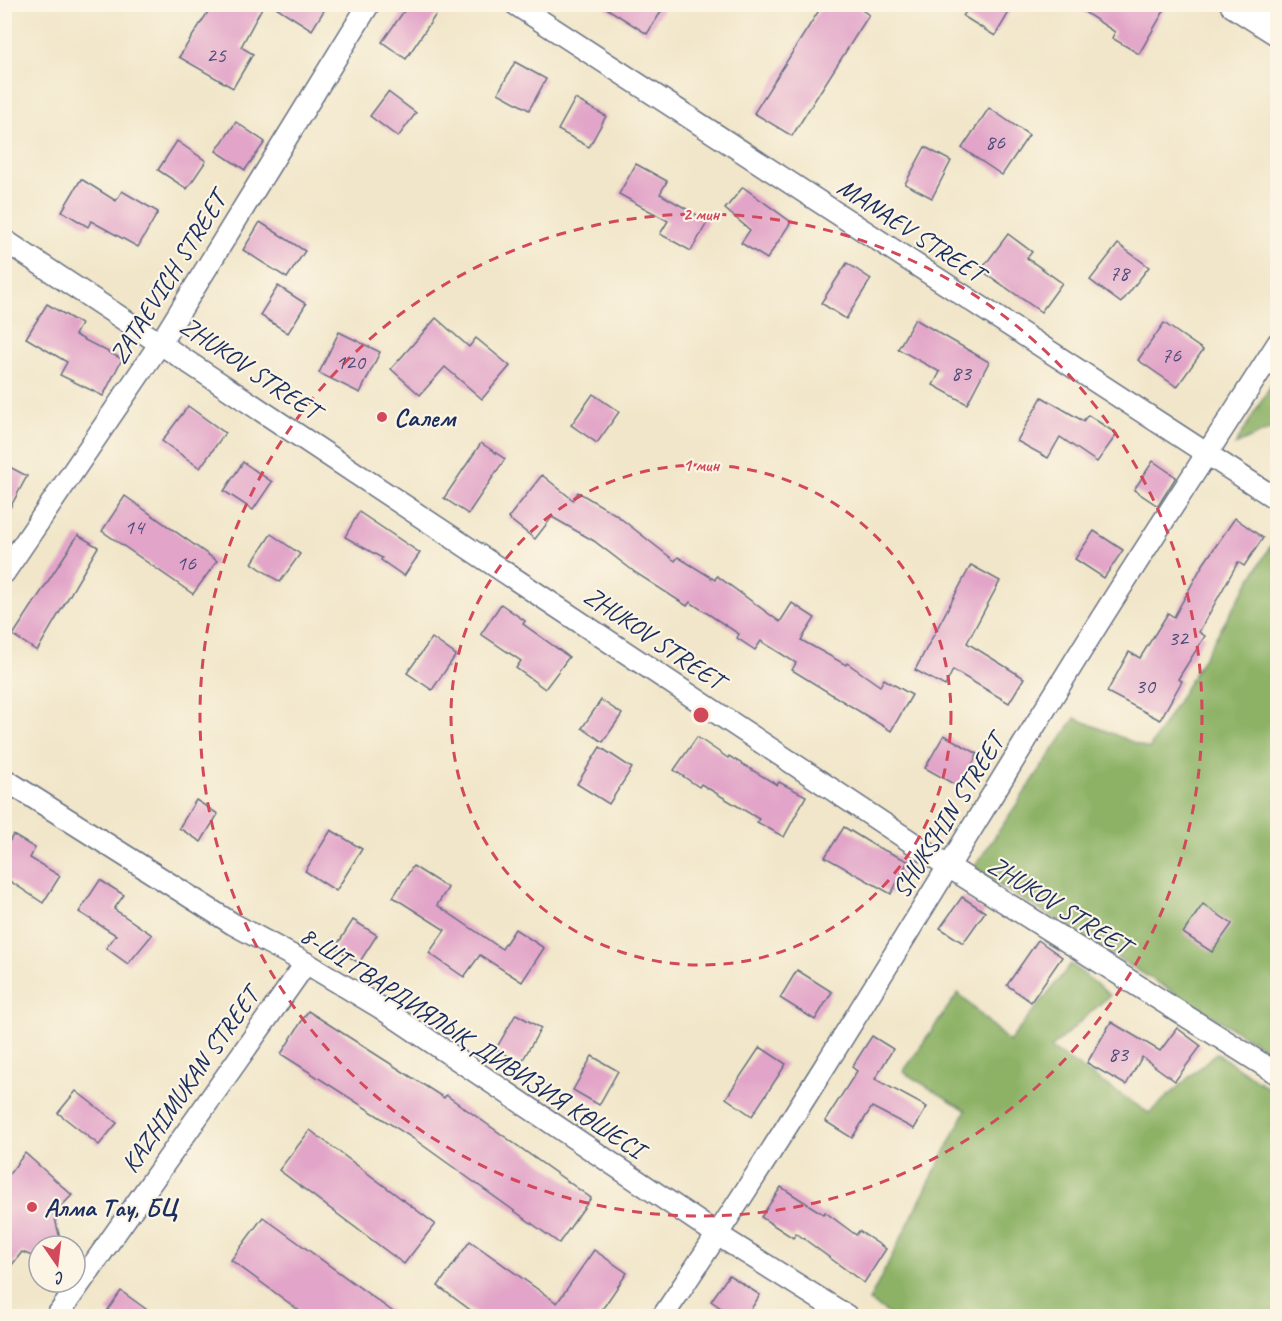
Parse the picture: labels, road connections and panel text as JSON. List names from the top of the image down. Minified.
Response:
{"streets":{"street":["MANAEV STREET","ZATAEVICH STREET","ZHUKOV STREET","SHUKSHIN STREET","8-ШІ ГВАРДИЯЛЫҚ ДИВИЗИЯ КӨШЕСІ","KAZHIMUKAN STREET"]},"crossings":[["MANAEV STREET","SHUKSHIN STREET"],["ZATAEVICH STREET","ZHUKOV STREET"],["ZHUKOV STREET","SHUKSHIN STREET"],["SHUKSHIN STREET","8-ШІ ГВАРДИЯЛЫҚ ДИВИЗИЯ КӨШЕСІ"],["8-ШІ ГВАРДИЯЛЫҚ ДИВИЗИЯ КӨШЕСІ","KAZHIMUKAN STREET"]],"places":["Салем","Алма Тау, БЦ"],"house_numbers":["25","86","78","76","120","83","14","16","32","30","83"],"north":"bottom","rings":["2 мин","1 мин"]}
